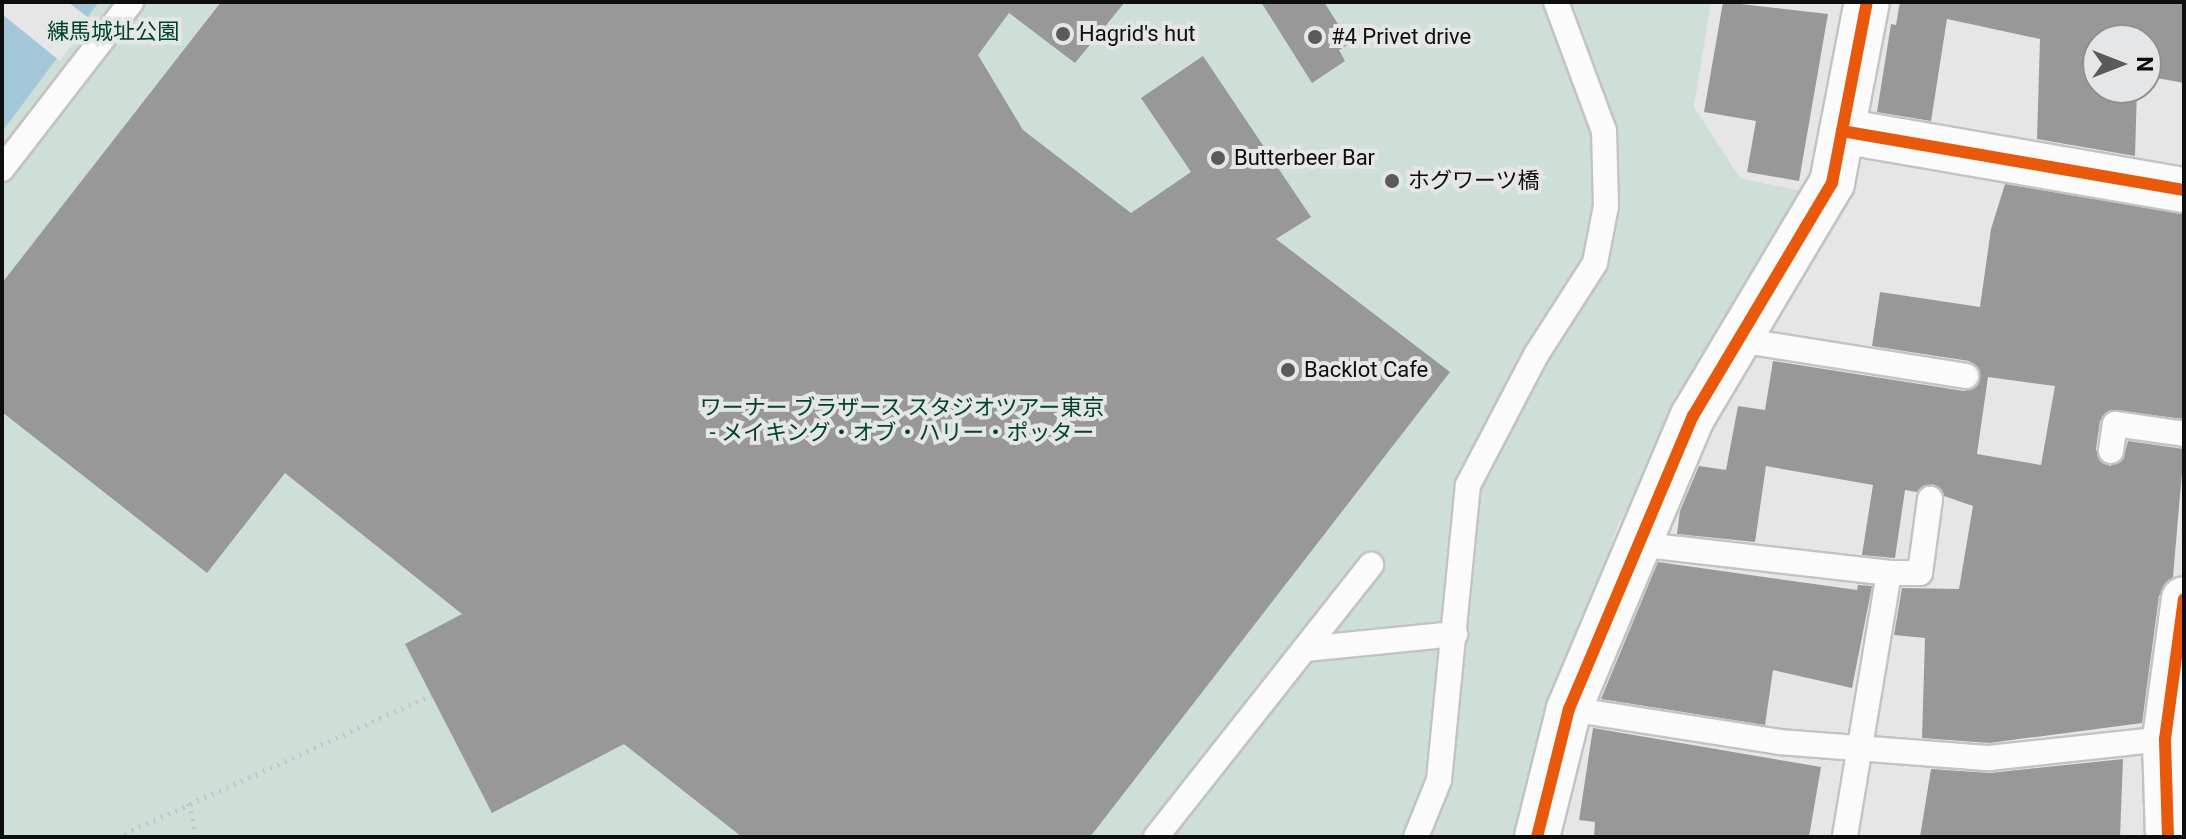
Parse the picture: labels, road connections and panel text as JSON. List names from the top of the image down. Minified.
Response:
{"parks":["練馬城址公園","ワーナー ブラザース スタジオツアー東京 - メイキング・オブ・ハリー・ポッター"],"places":["Hagrid's hut","#4 Privet drive","Butterbeer Bar","ホグワーツ橋","Backlot Cafe"],"north":"right"}
